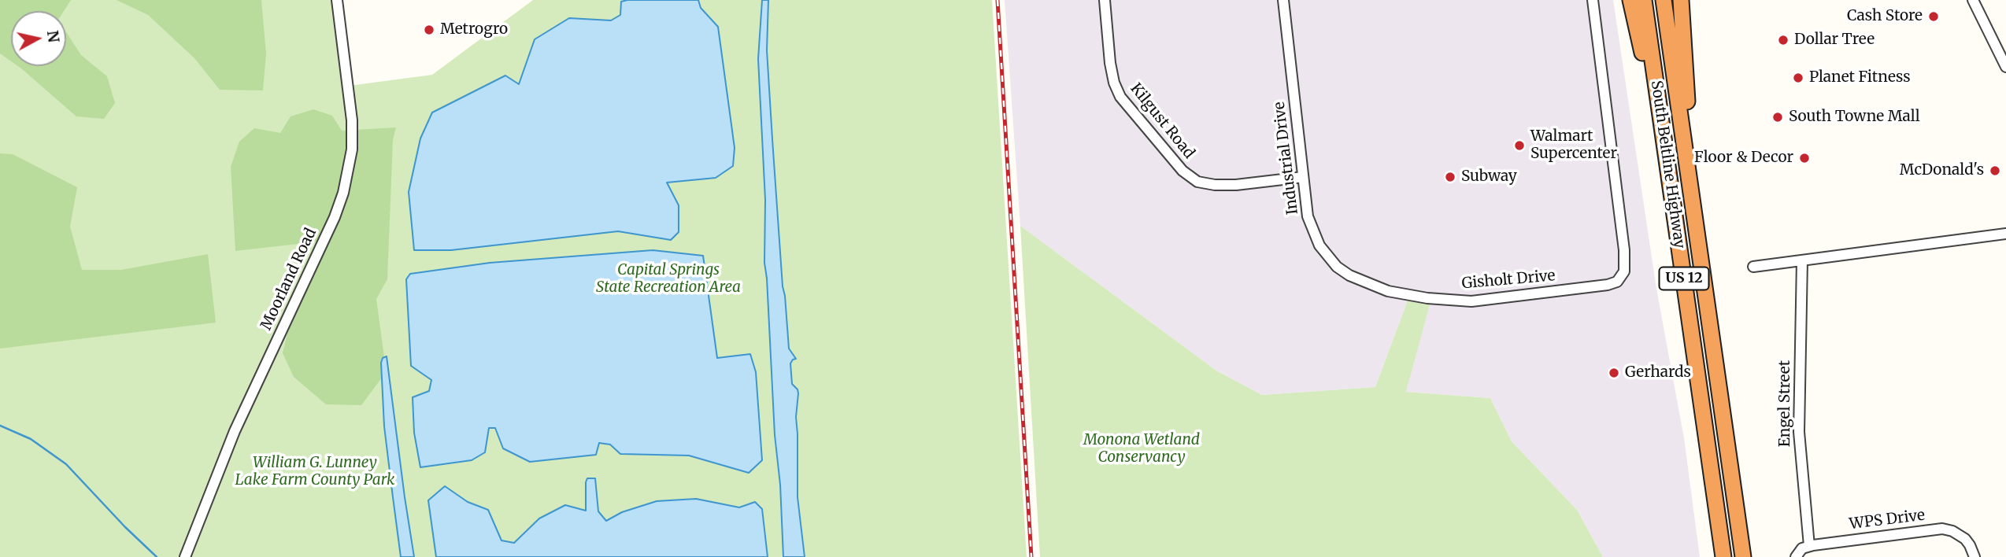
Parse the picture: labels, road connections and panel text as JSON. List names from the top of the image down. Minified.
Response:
{"streets":{"highway":["South Beltline Highway","US 12"],"street":["Kilgust Road","Industrial Drive","Moorland Road","Gisholt Drive","Engel Street","WPS Drive"]},"crossings":[["Kilgust Road","Industrial Drive"],["Industrial Drive","Gisholt Drive"],["Engel Street","WPS Drive"]],"parks":["Capital Springs State Recreation Area","Monona Wetland Conservancy","William G. Lunney Lake Farm County Park"],"places":["Cash Store","Metrogro","Dollar Tree","Planet Fitness","South Towne Mall","Walmart Supercenter","Floor & Decor","McDonald's","Subway","Gerhards"],"north":"right"}
